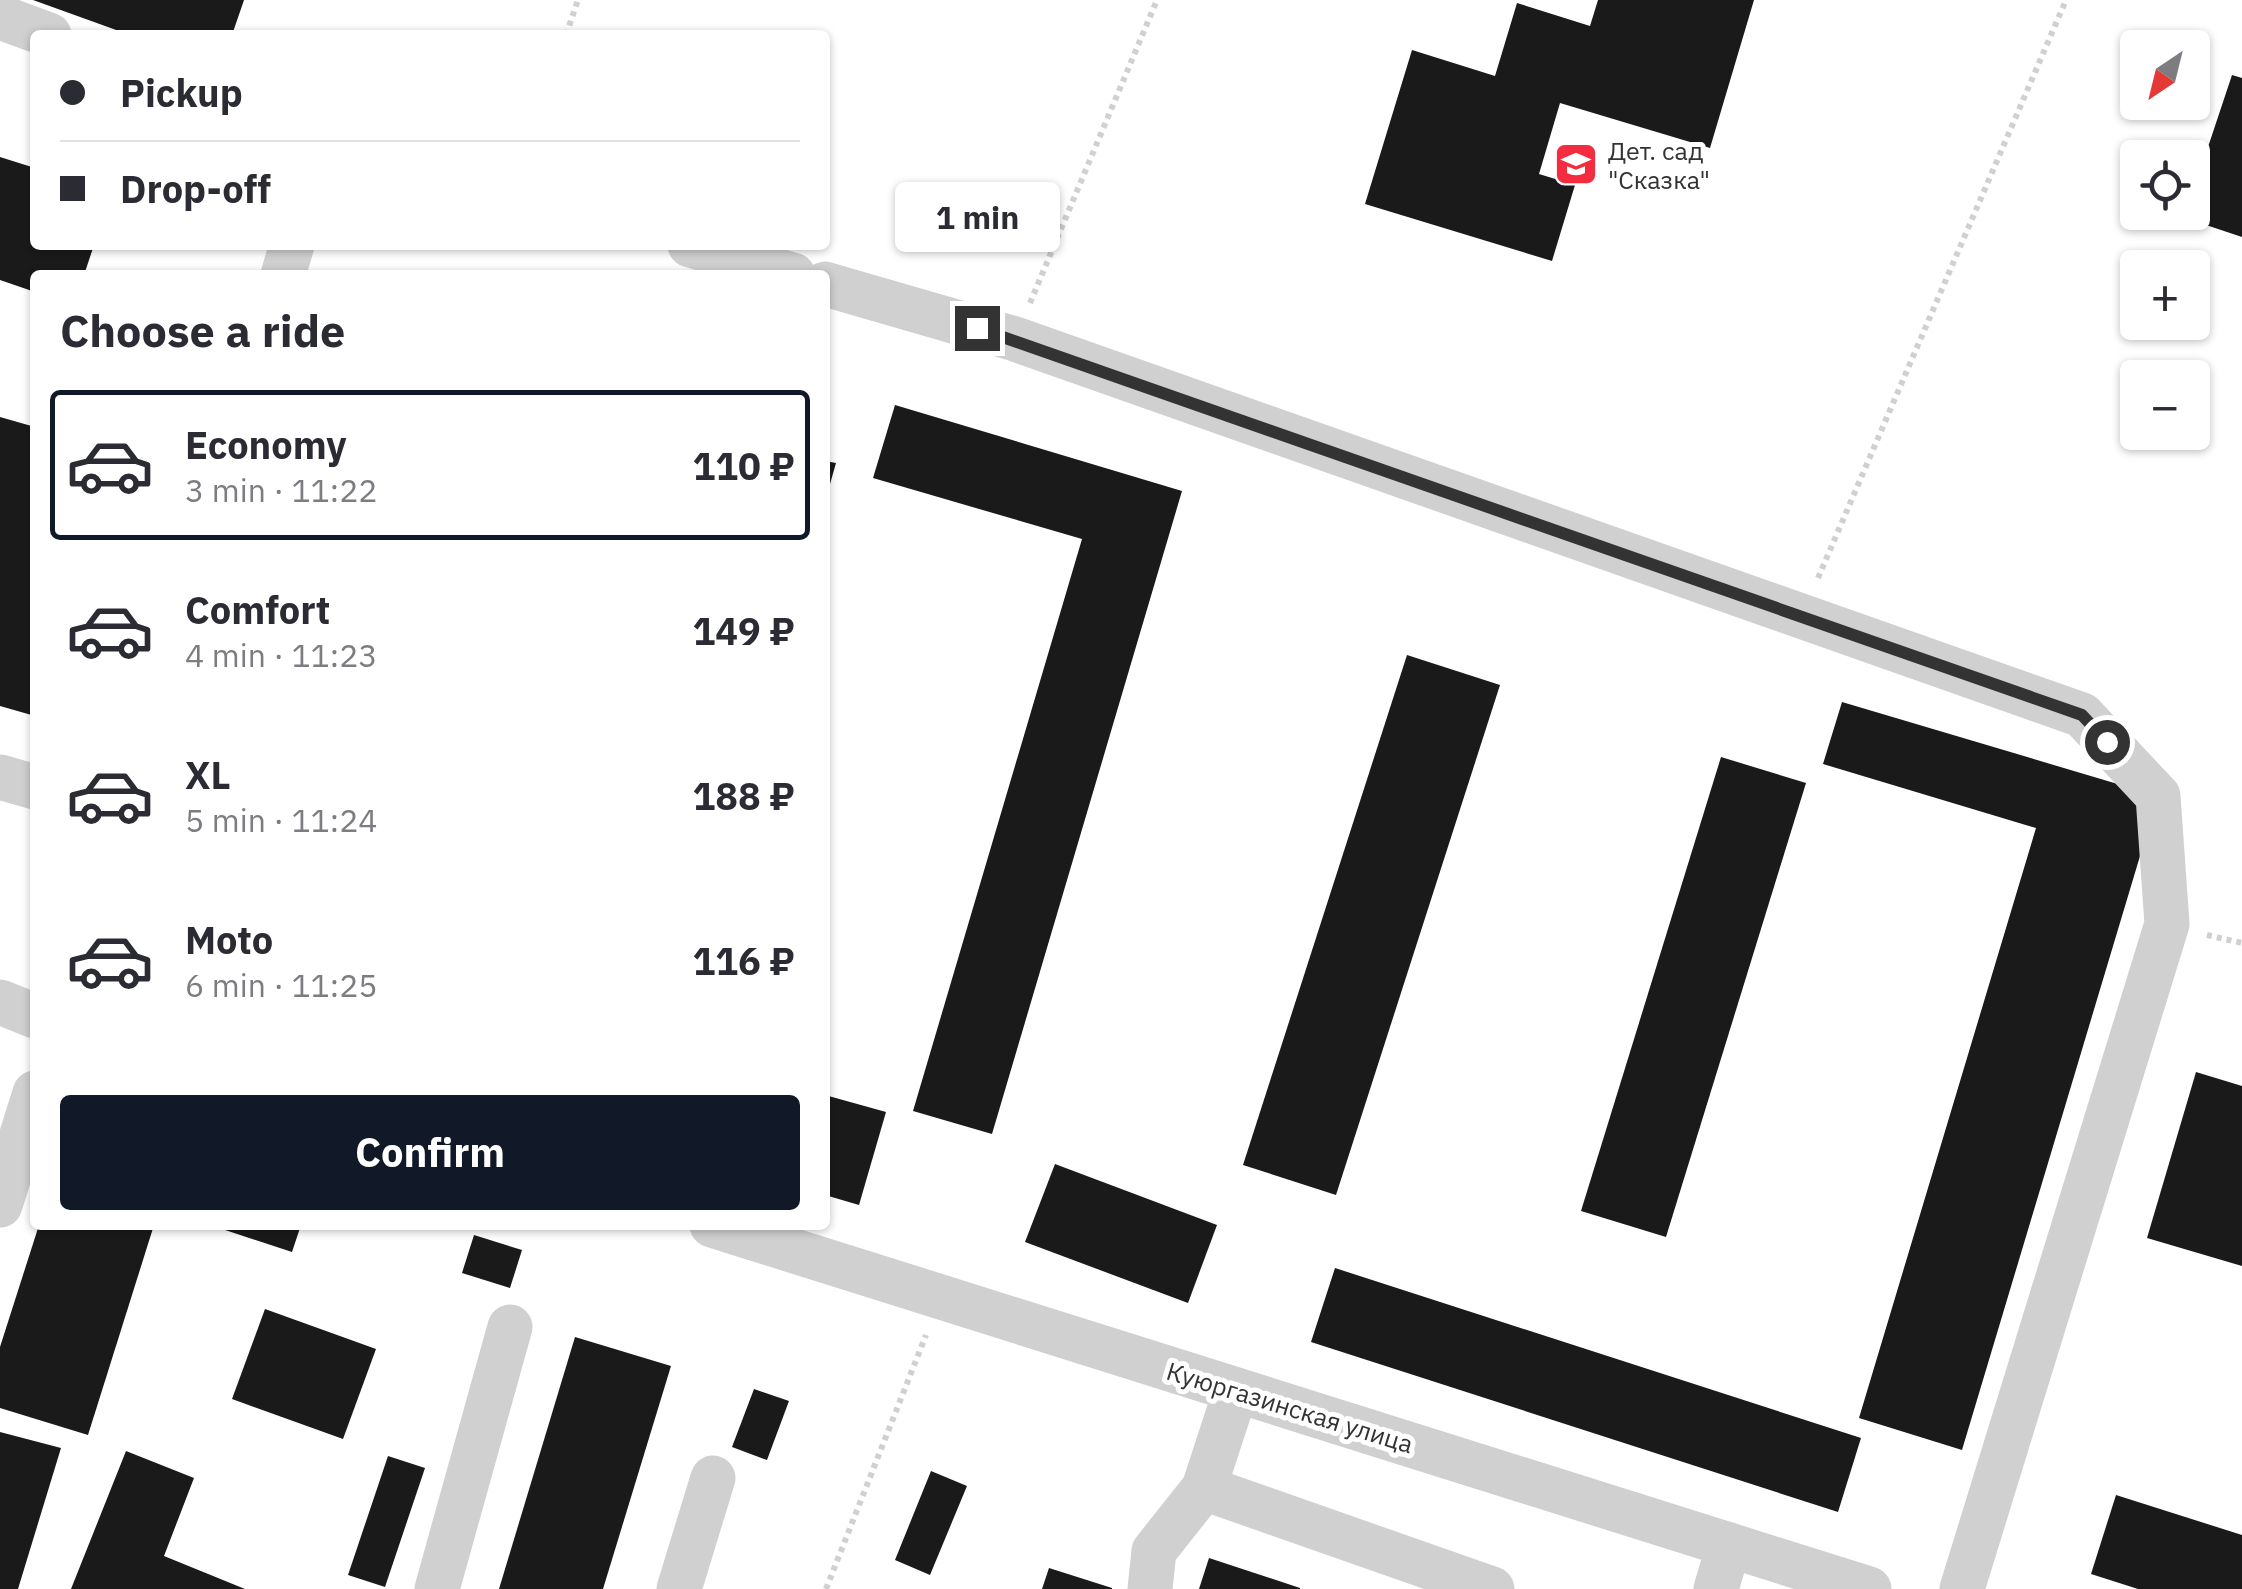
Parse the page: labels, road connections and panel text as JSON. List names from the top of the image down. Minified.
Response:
{"streets":{"street":["Куюргазинская улица"]},"places":{"school or university":["Дет. сад \"Сказка\""]},"north":"bottom left","page":{"map_buttons":["+","−"],"banner":["Pickup","Drop-off"],"bubble":"1 min","heading":"Choose a ride","list":[{"name":"Economy","note":"3 min · 11:22","value":"110 ₽"},{"name":"Comfort","note":"4 min · 11:23","value":"149 ₽"},{"name":"XL","note":"5 min · 11:24","value":"188 ₽"},{"name":"Moto","note":"6 min · 11:25","value":"116 ₽"}],"buttons":"Confirm"}}
